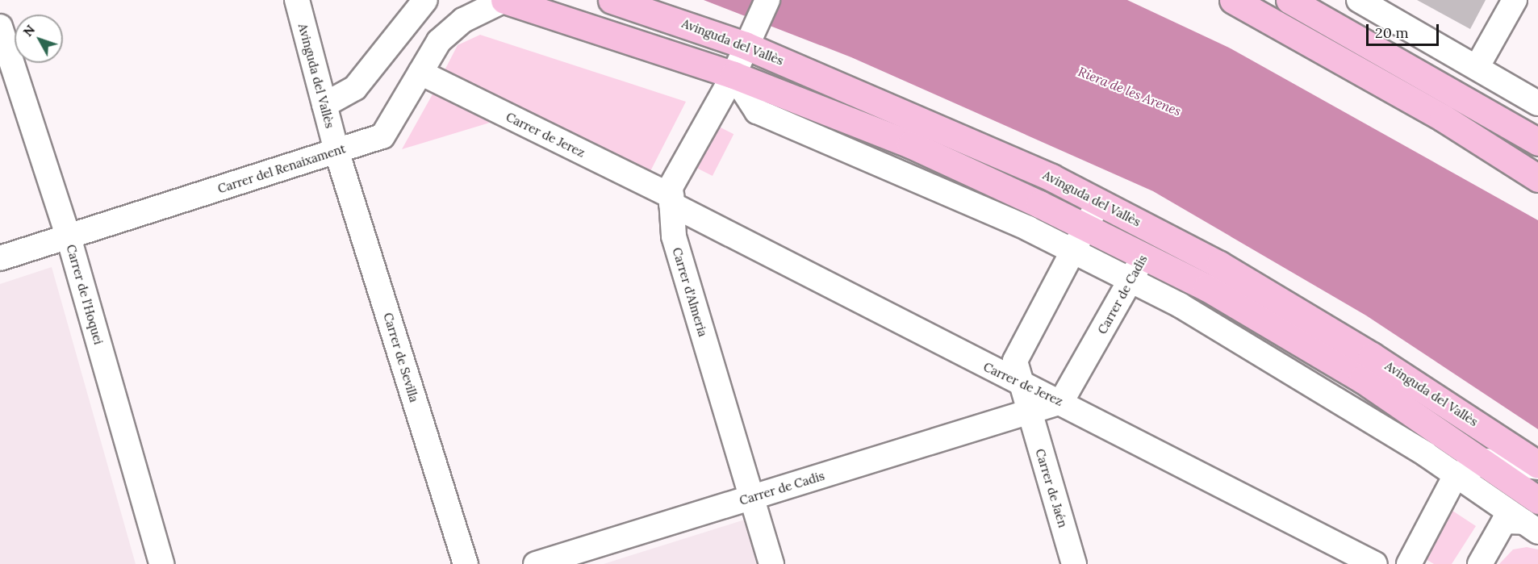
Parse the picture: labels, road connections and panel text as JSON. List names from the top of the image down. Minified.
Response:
{"streets":{"main road":["Avinguda del Vallès"],"street":["Carrer de Jerez","Carrer del Renaixament","Carrer d'Almeria","Carrer de l'Hoquei","Carrer de Cadis","Carrer de Sevilla","Carrer de Jaén"]},"crossings":[["Avinguda del Vallès","Carrer del Renaixament"],["Avinguda del Vallès","Carrer d'Almeria"],["Avinguda del Vallès","Carrer de Cadis"],["Avinguda del Vallès","Carrer de Sevilla"],["Carrer de Jerez","Carrer del Renaixament"],["Carrer de Jerez","Carrer d'Almeria"],["Carrer de Jerez","Carrer de Cadis"],["Carrer del Renaixament","Carrer de l'Hoquei"],["Carrer del Renaixament","Carrer de Sevilla"],["Carrer d'Almeria","Carrer de Cadis"],["Carrer de Cadis","Carrer de Jaén"]],"water":["Riera de les Arenes"],"scale_bar":"20 m","north":"top left"}
